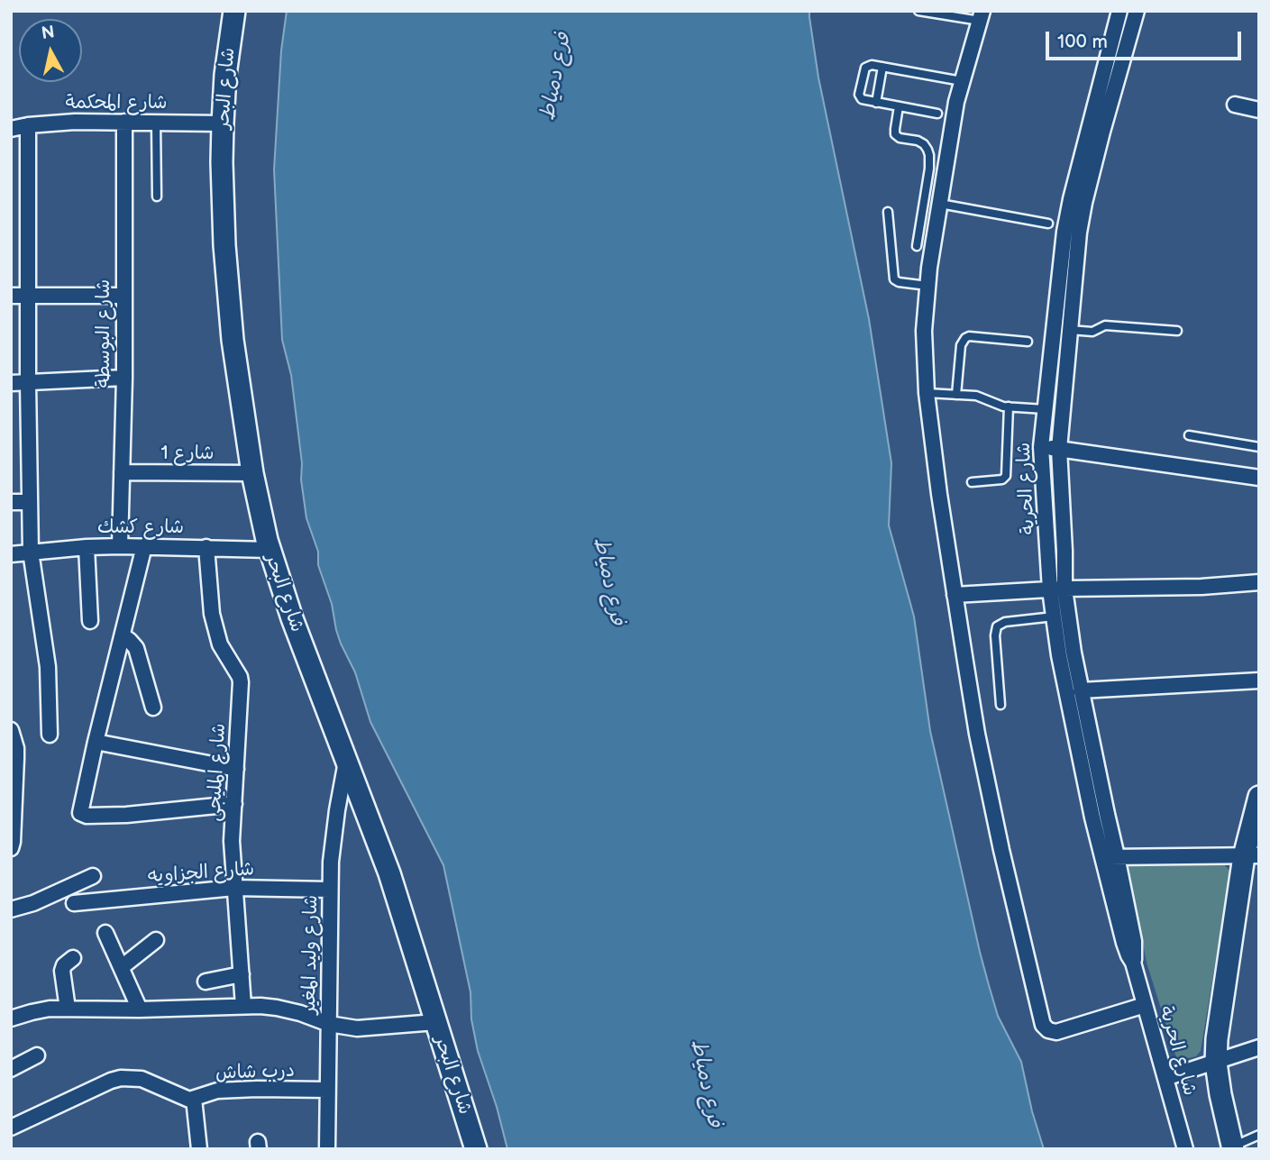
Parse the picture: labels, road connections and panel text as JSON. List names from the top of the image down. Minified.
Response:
{"streets":{"street":["شارع البحر","شارع المحكمة","شارع البوسطة","شارع 1","شارع الحرية","شارع كشك","شارع المليجى","شارع الجزاويه","شارع وليد المغير","درب شاش"]},"crossings":[["شارع البحر","شارع المحكمة"],["شارع البحر","شارع 1"],["شارع البحر","شارع كشك"],["شارع البحر","شارع وليد المغير"],["شارع المحكمة","شارع البوسطة"],["شارع البوسطة","شارع 1"],["شارع البوسطة","شارع كشك"],["شارع كشك","شارع المليجى"],["شارع المليجى","شارع الجزاويه"],["شارع الجزاويه","شارع وليد المغير"],["شارع وليد المغير","درب شاش"]],"water":["فرع دمياط"],"scale_bar":"100 m","north":"top"}
